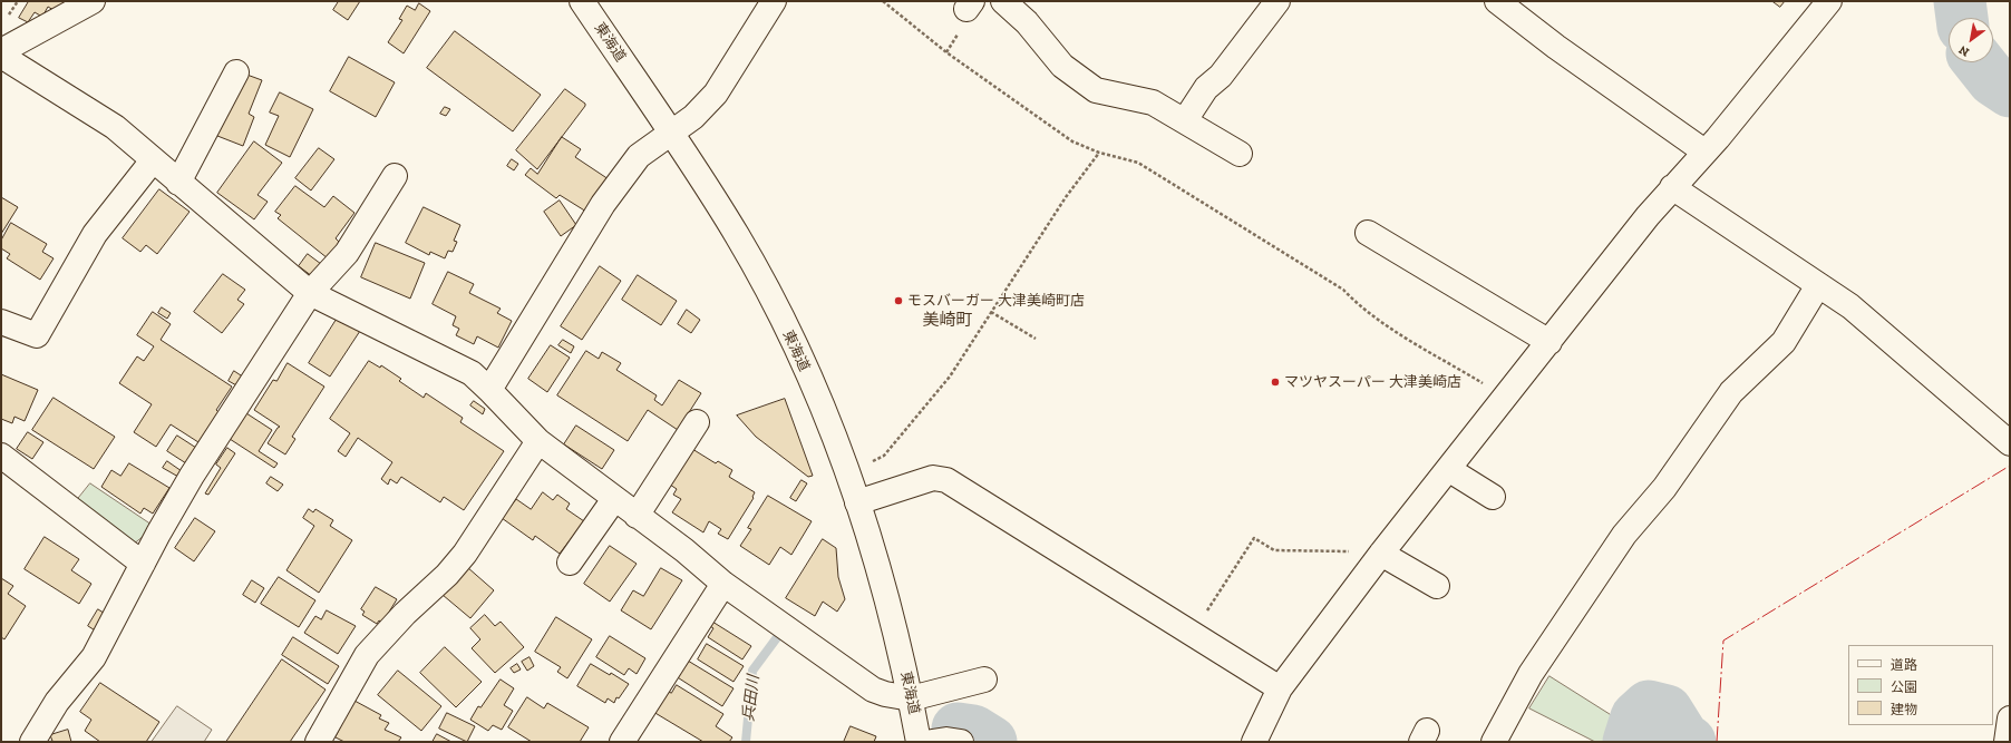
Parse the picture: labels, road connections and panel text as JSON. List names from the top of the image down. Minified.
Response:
{"streets":{"main road":["東海道"]},"districts":["美崎町"],"water":["兵田川"],"places":["モスバーガー 大津美崎町店","マツヤスーパー 大津美崎店"],"legend":["道路","公園","建物"],"north":"bottom left"}
